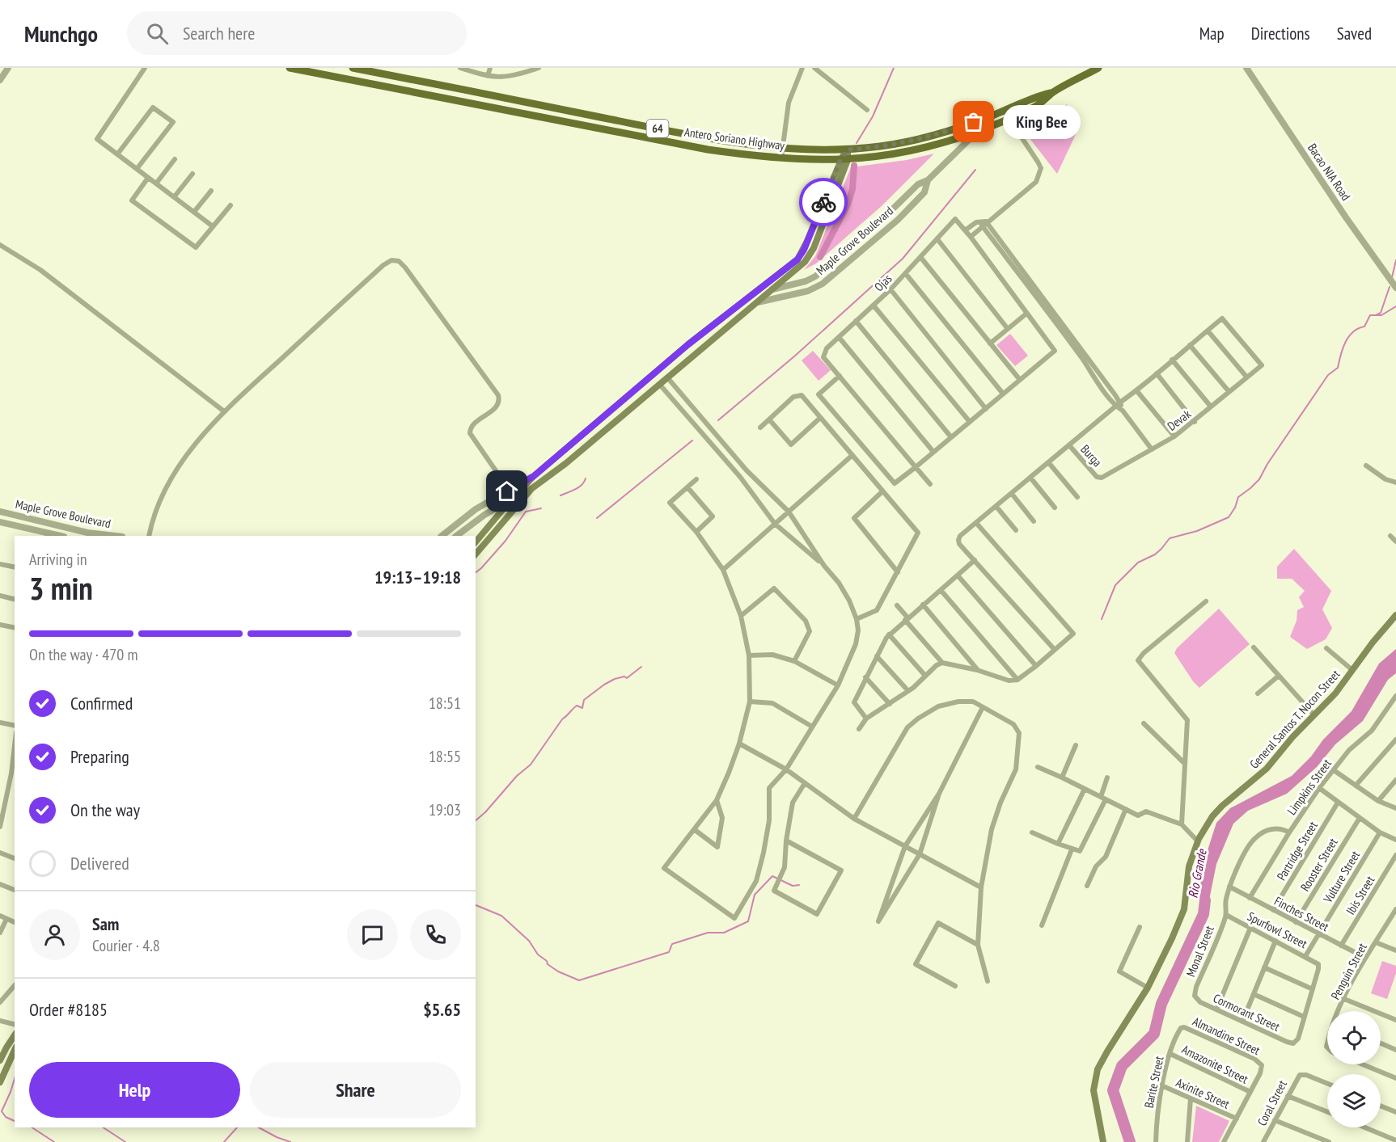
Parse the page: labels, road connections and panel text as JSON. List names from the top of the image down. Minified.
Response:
{"streets":{"main road":["64","Antero Soriano Highway","Maple Grove Boulevard","General Santos T. Nocon Street"],"street":["Bacao NIA Road","Ojas","Devak","Burga","Limpkins Street","Partridge Street","Rooster Street","Vulture Street","Ibis Street","Finches Street","Spurfowl Street","Monal Street","Penguin Street","Cormorant Street","Almandine Street","Amazonite Street","Barite Street","Axinite Street","Coral Street"]},"crossings":[["Antero Soriano Highway","Maple Grove Boulevard"],["Devak","Burga"],["Limpkins Street","Finches Street"],["Limpkins Street","Monal Street"],["Partridge Street","Finches Street"],["Rooster Street","Finches Street"],["Vulture Street","Finches Street"],["Vulture Street","Spurfowl Street"],["Ibis Street","Finches Street"],["Finches Street","Monal Street"],["Finches Street","Penguin Street"],["Spurfowl Street","Monal Street"],["Monal Street","Cormorant Street"],["Almandine Street","Amazonite Street"],["Almandine Street","Barite Street"],["Amazonite Street","Barite Street"],["Barite Street","Axinite Street"]],"water":["Rio Grande"],"places":["King Bee"],"page":{"header":"Munchgo","search":"Search here","nav":["Map","Directions","Saved"],"bubble":"King Bee","heading":["3 min","Arriving in","19:13–19:18"],"panel":["Sam","Courier · 4.8","Order #8185","$5.65"],"bar":"On the way · 470 m","list":[["Confirmed","18:51"],["Preparing","18:55"],["On the way","19:03"],"Delivered"],"buttons":["Help","Share"]}}
